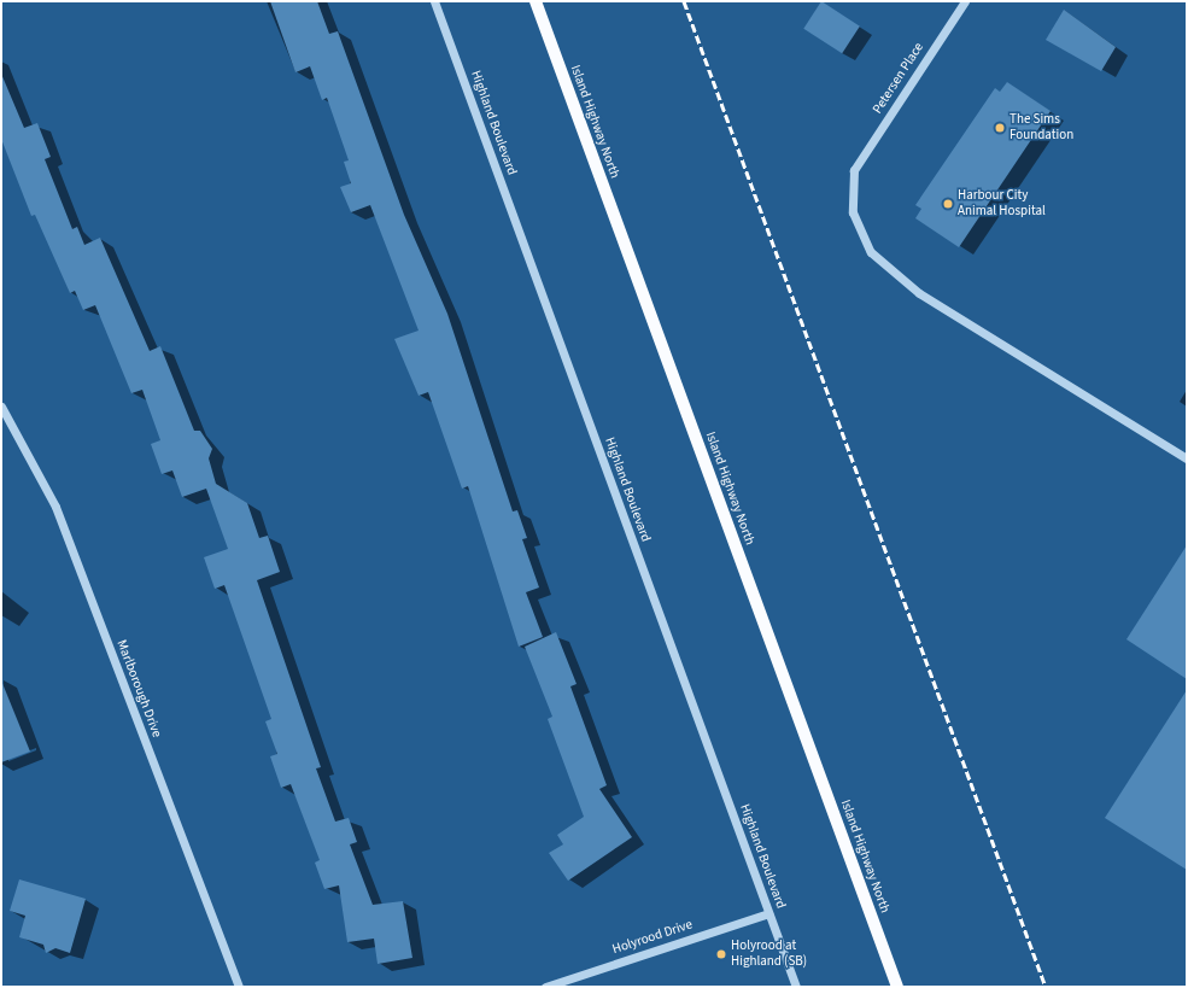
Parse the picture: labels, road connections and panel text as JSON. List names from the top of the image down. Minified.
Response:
{"streets":{"main road":["Island Highway North"],"street":["Petersen Place","Highland Boulevard","Marlborough Drive","Holyrood Drive"]},"crossings":[["Highland Boulevard","Holyrood Drive"]],"places":["The Sims Foundation","Harbour City Animal Hospital","Holyrood at Highland (SB)"]}
